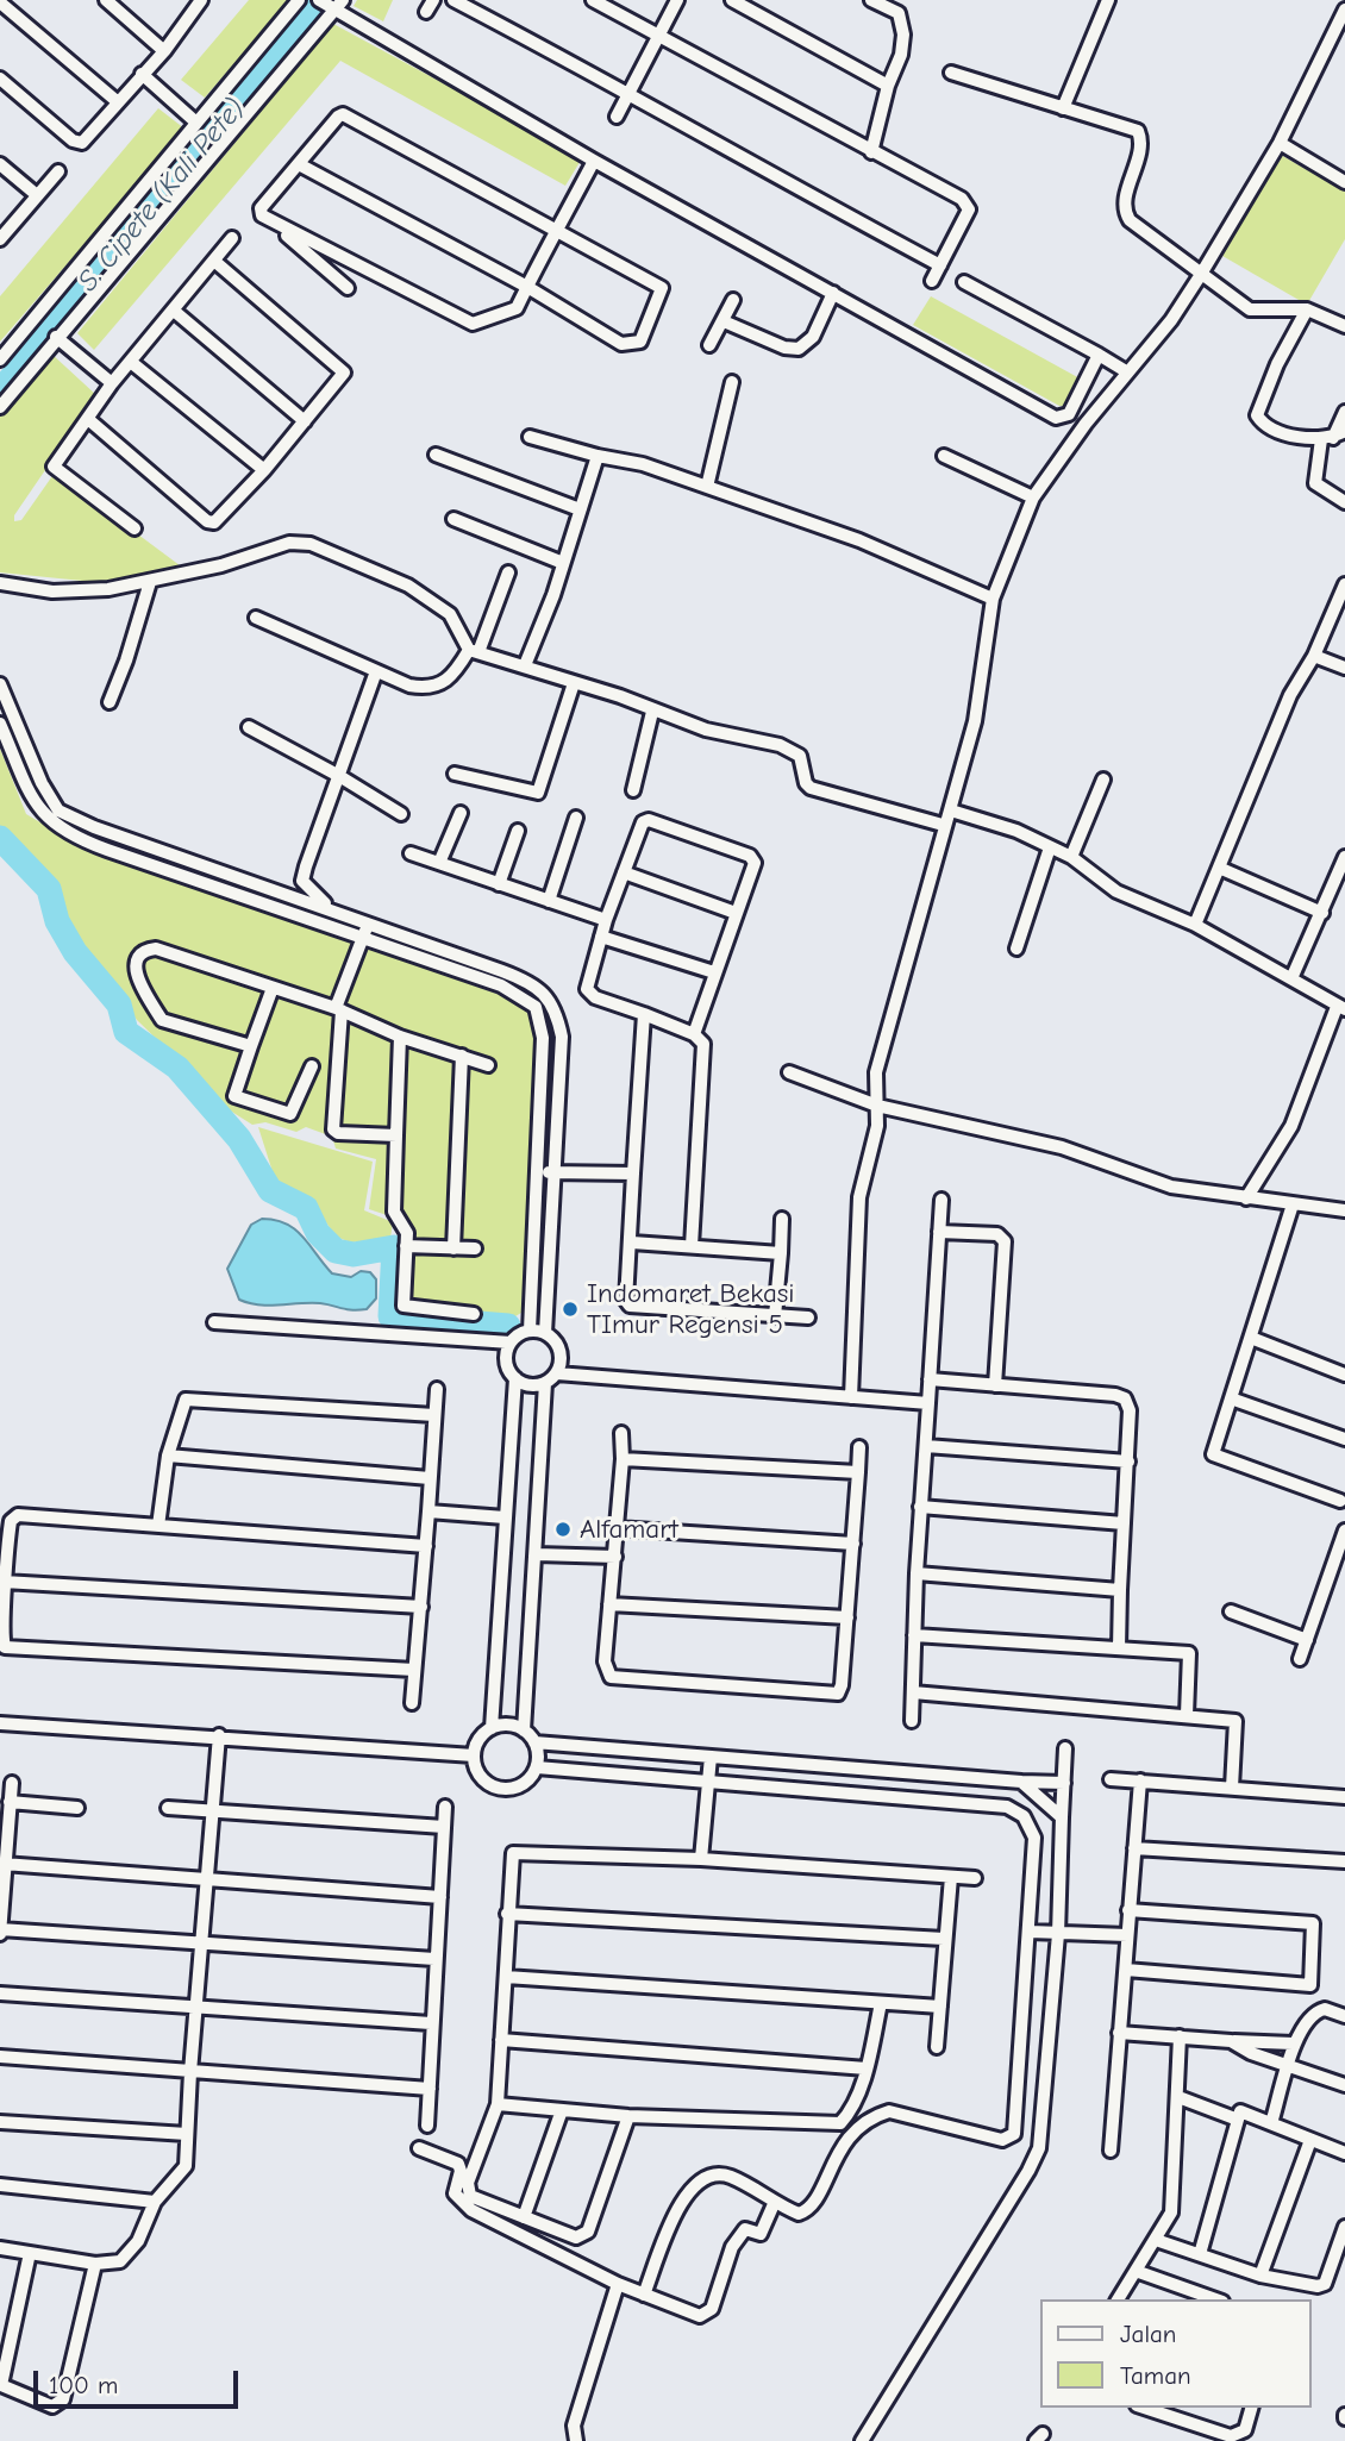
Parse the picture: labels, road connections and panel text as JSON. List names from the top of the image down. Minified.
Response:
{"water":["S. Cipete (Kali Pete)"],"places":["Indomaret Bekasi TImur Regensi 5","Alfamart"],"legend":["Jalan","Taman"],"scale_bar":"100 m"}
